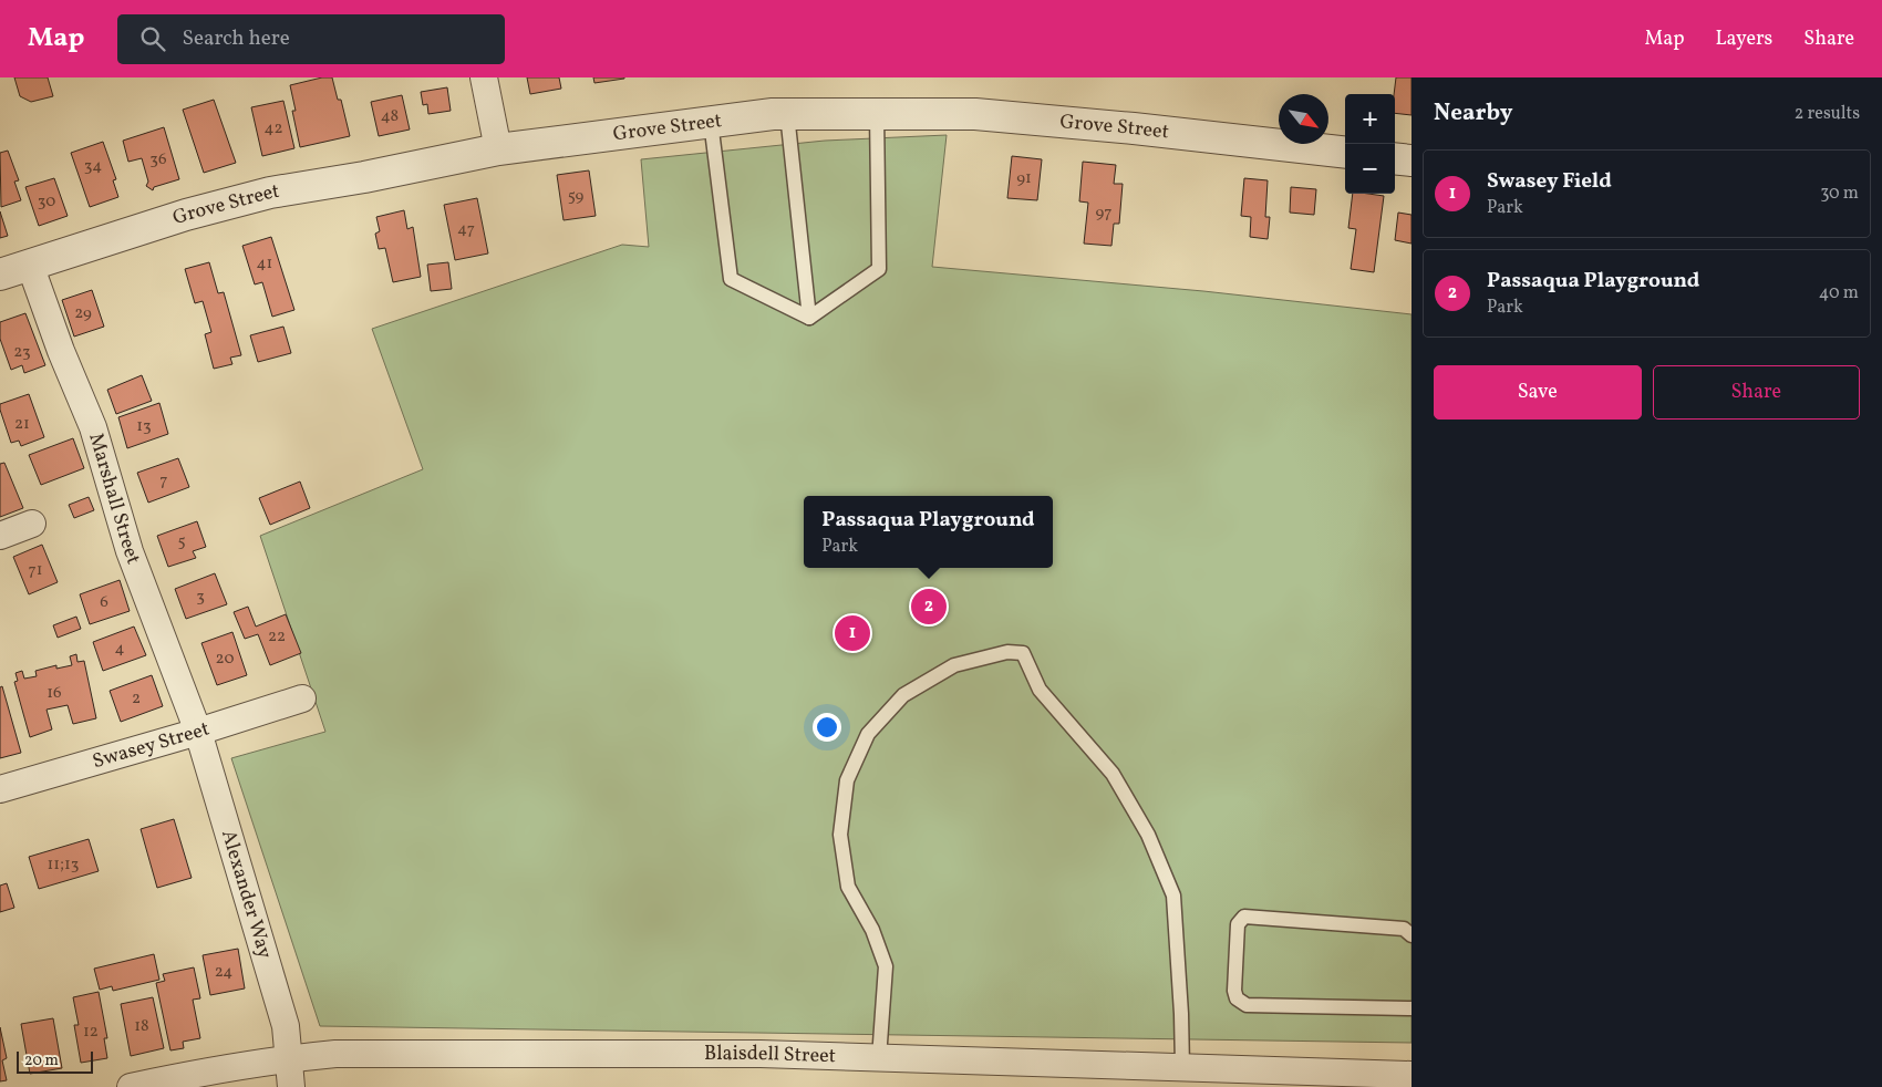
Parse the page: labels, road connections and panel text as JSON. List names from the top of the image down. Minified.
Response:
{"streets":{"street":["Grove Street","Marshall Street","Swasey Street","Alexander Way","Blaisdell Street"]},"crossings":[["Grove Street","Marshall Street"],["Marshall Street","Swasey Street"],["Marshall Street","Alexander Way"],["Swasey Street","Alexander Way"],["Alexander Way","Blaisdell Street"]],"house_numbers":["48","42","36","34","91","59","30","97","47","41","29","23","21","13","7","5","71","3","6","22","4","20","16","2","11;13","24","18","12"],"scale_bar":"20 m","north":"bottom right","page":{"header":"Map","search":"Search here","nav":["Map","Layers","Share"],"heading":["Nearby","2 results"],"map_buttons":["+","−"],"list":[{"mark":"1","name":"Swasey Field","note":"Park","value":"30 m"},{"mark":"2","name":"Passaqua Playground","note":"Park","value":"40 m"}],"buttons":["Save","Share"],"popup":["Passaqua Playground","Park"],"pins":["2","1"],"scale":"20 m"}}
